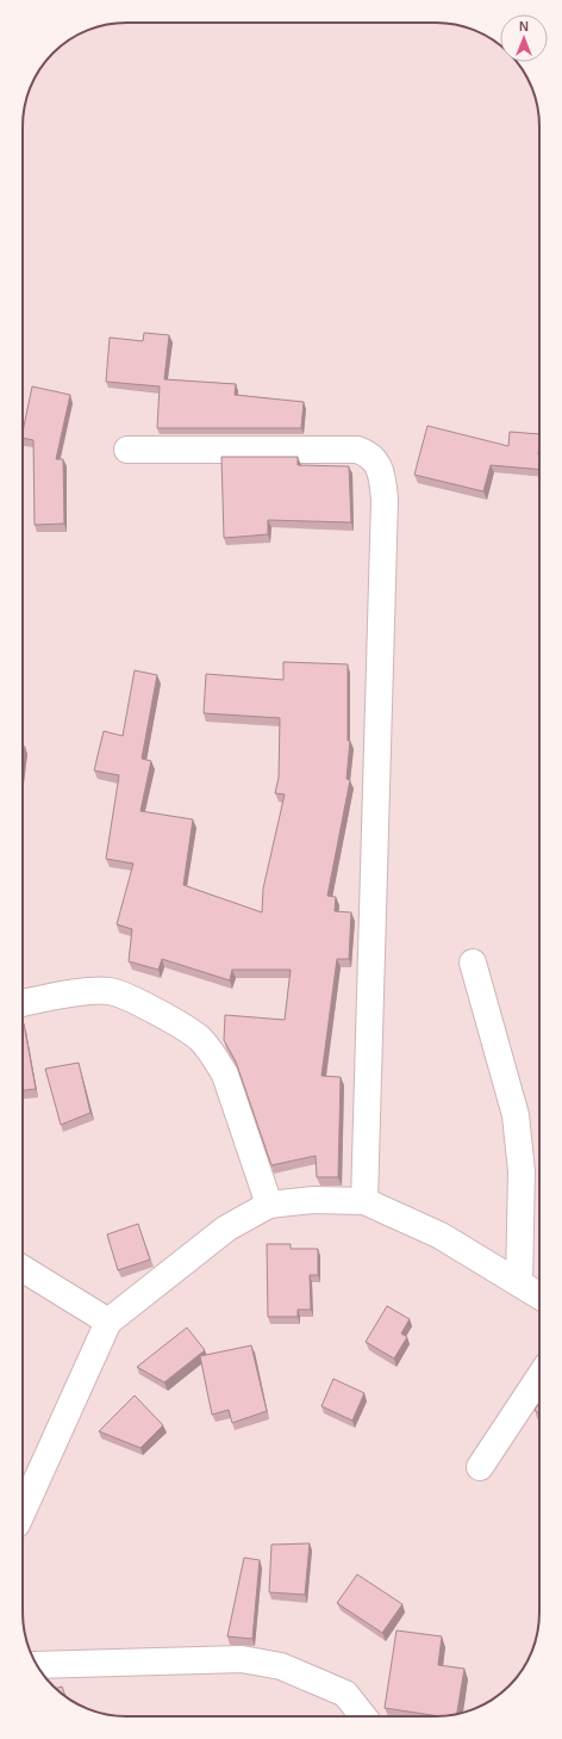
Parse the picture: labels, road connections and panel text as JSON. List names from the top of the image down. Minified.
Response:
{"north":"top"}
